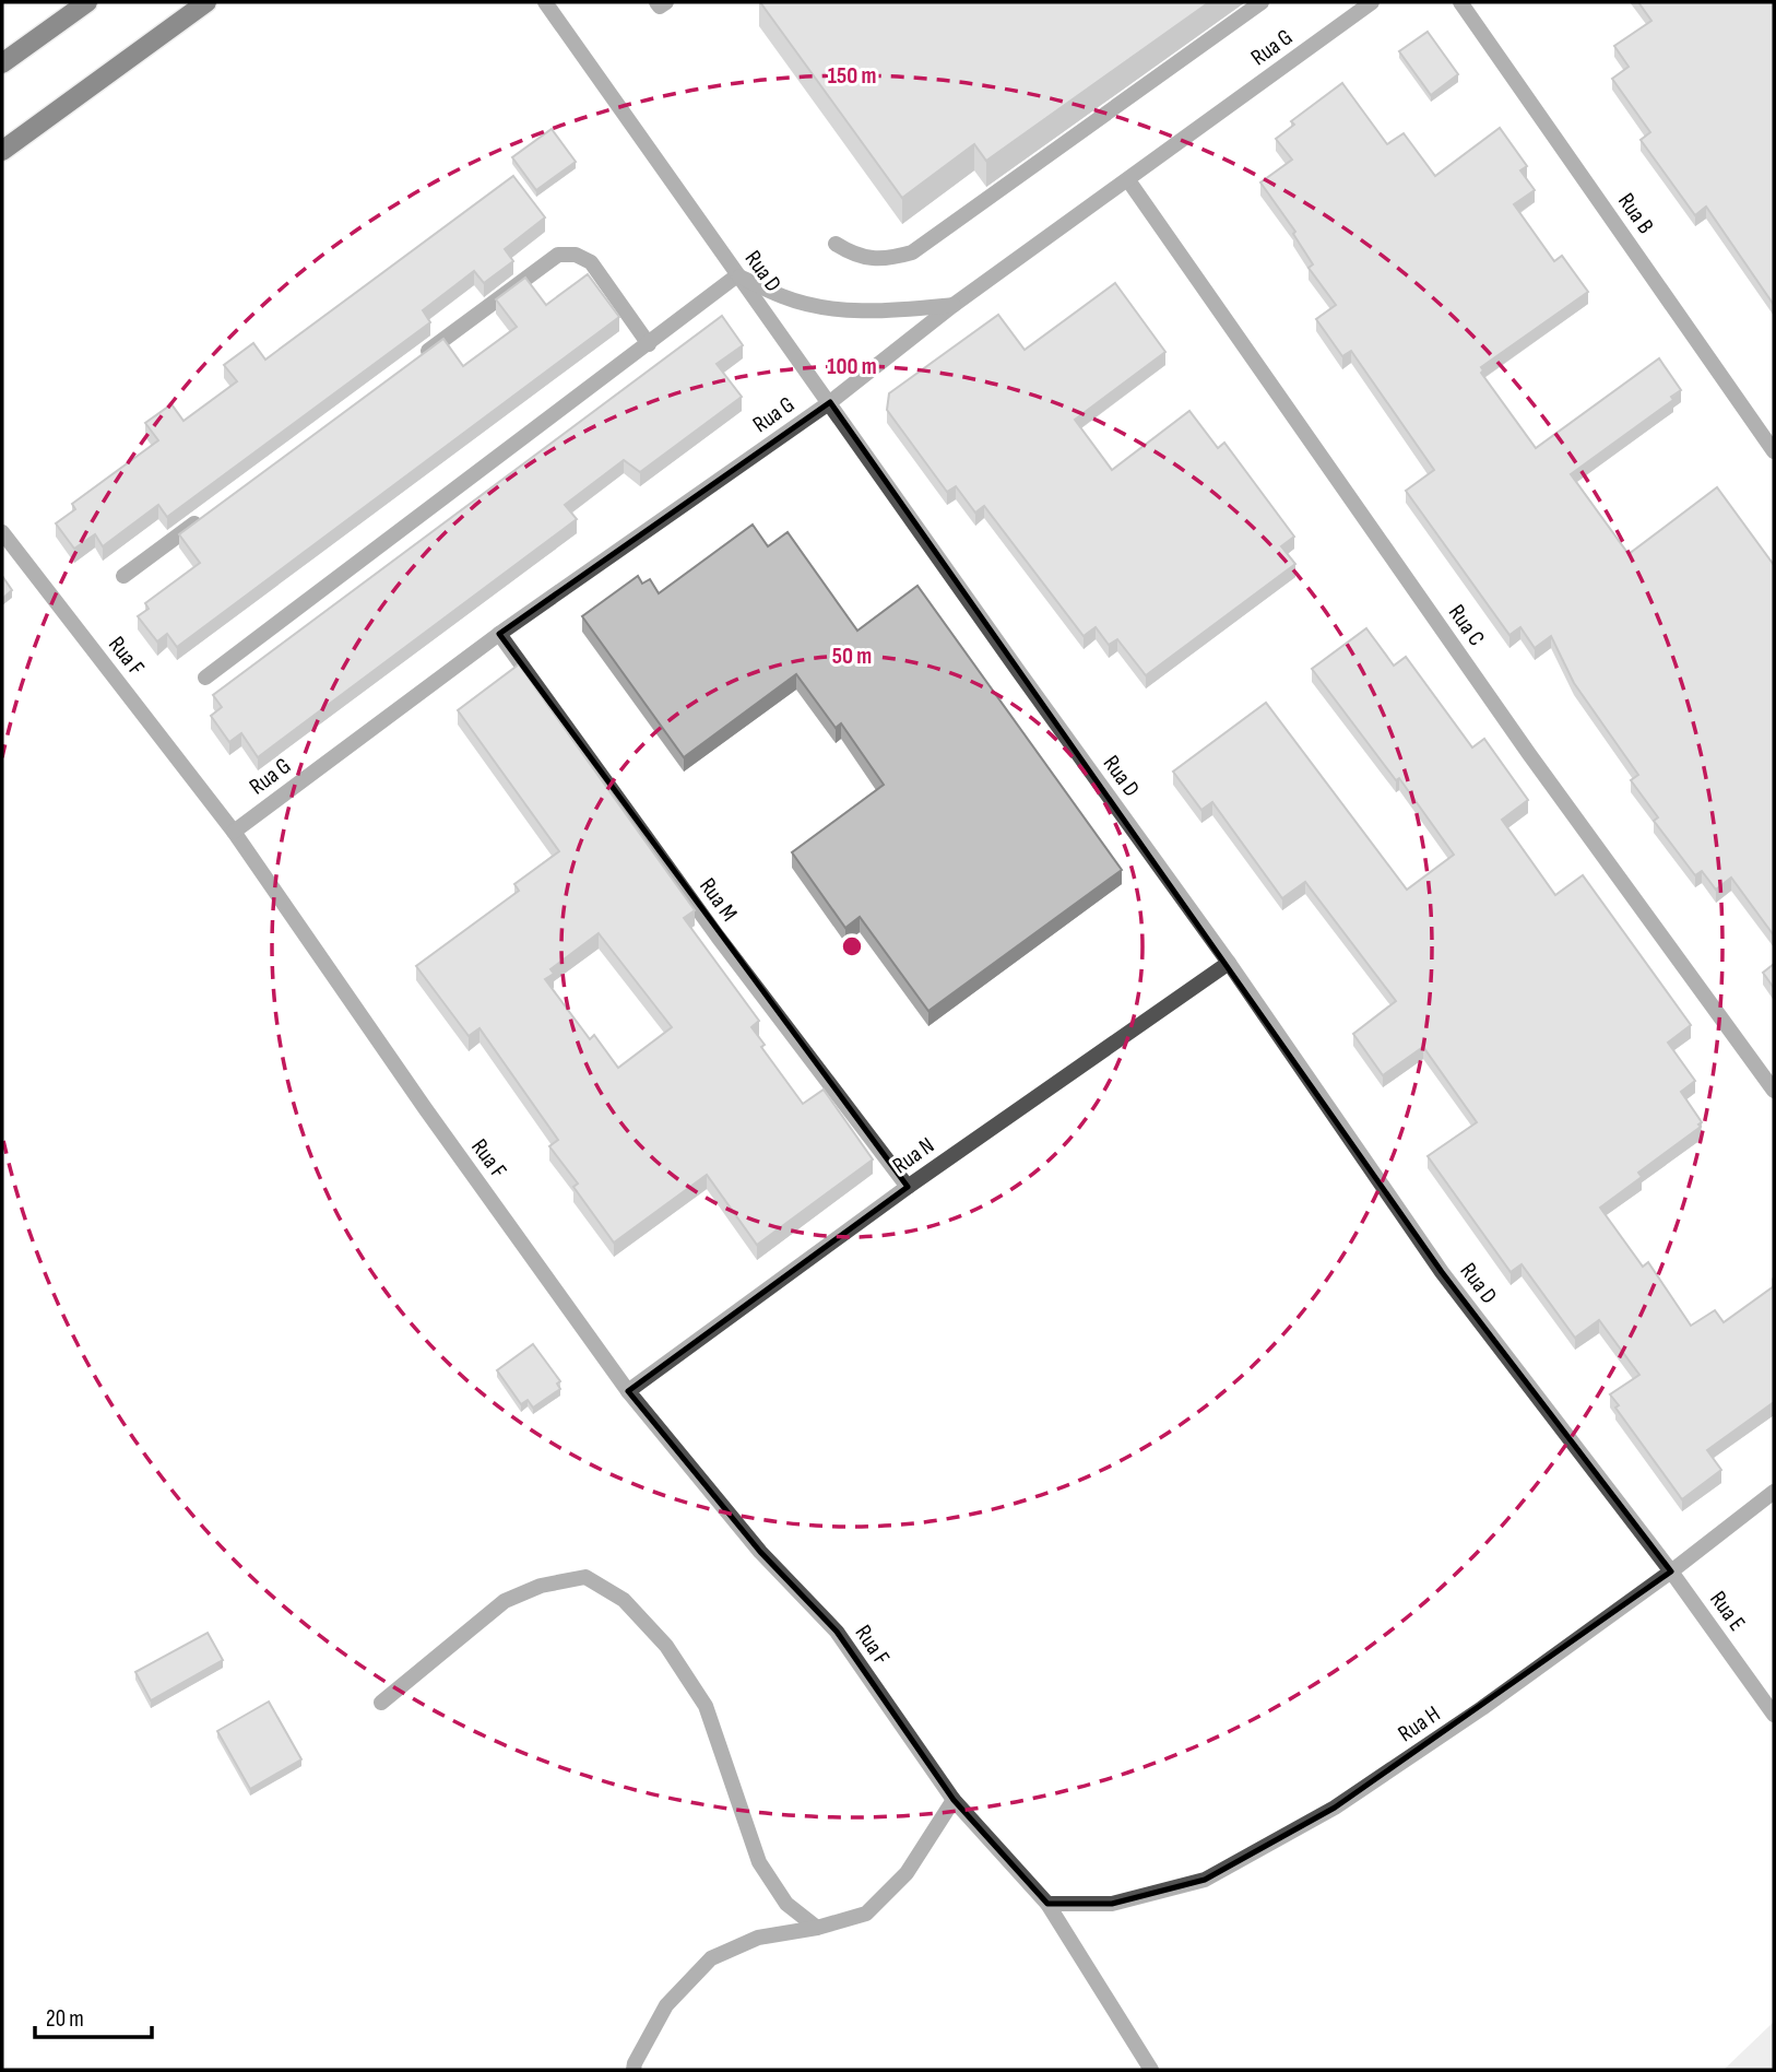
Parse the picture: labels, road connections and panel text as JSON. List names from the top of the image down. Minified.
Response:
{"streets":{"street":["Rua G","Rua B","Rua D","Rua C","Rua F","Rua M","Rua N","Rua E","Rua H"]},"crossings":[["Rua G","Rua D"],["Rua G","Rua C"],["Rua G","Rua F"],["Rua G","Rua M"],["Rua D","Rua N"],["Rua D","Rua E"],["Rua D","Rua H"],["Rua F","Rua N"],["Rua F","Rua H"],["Rua M","Rua N"],["Rua E","Rua H"]],"scale_bar":"20 m","rings":["150 m","100 m","50 m"]}
